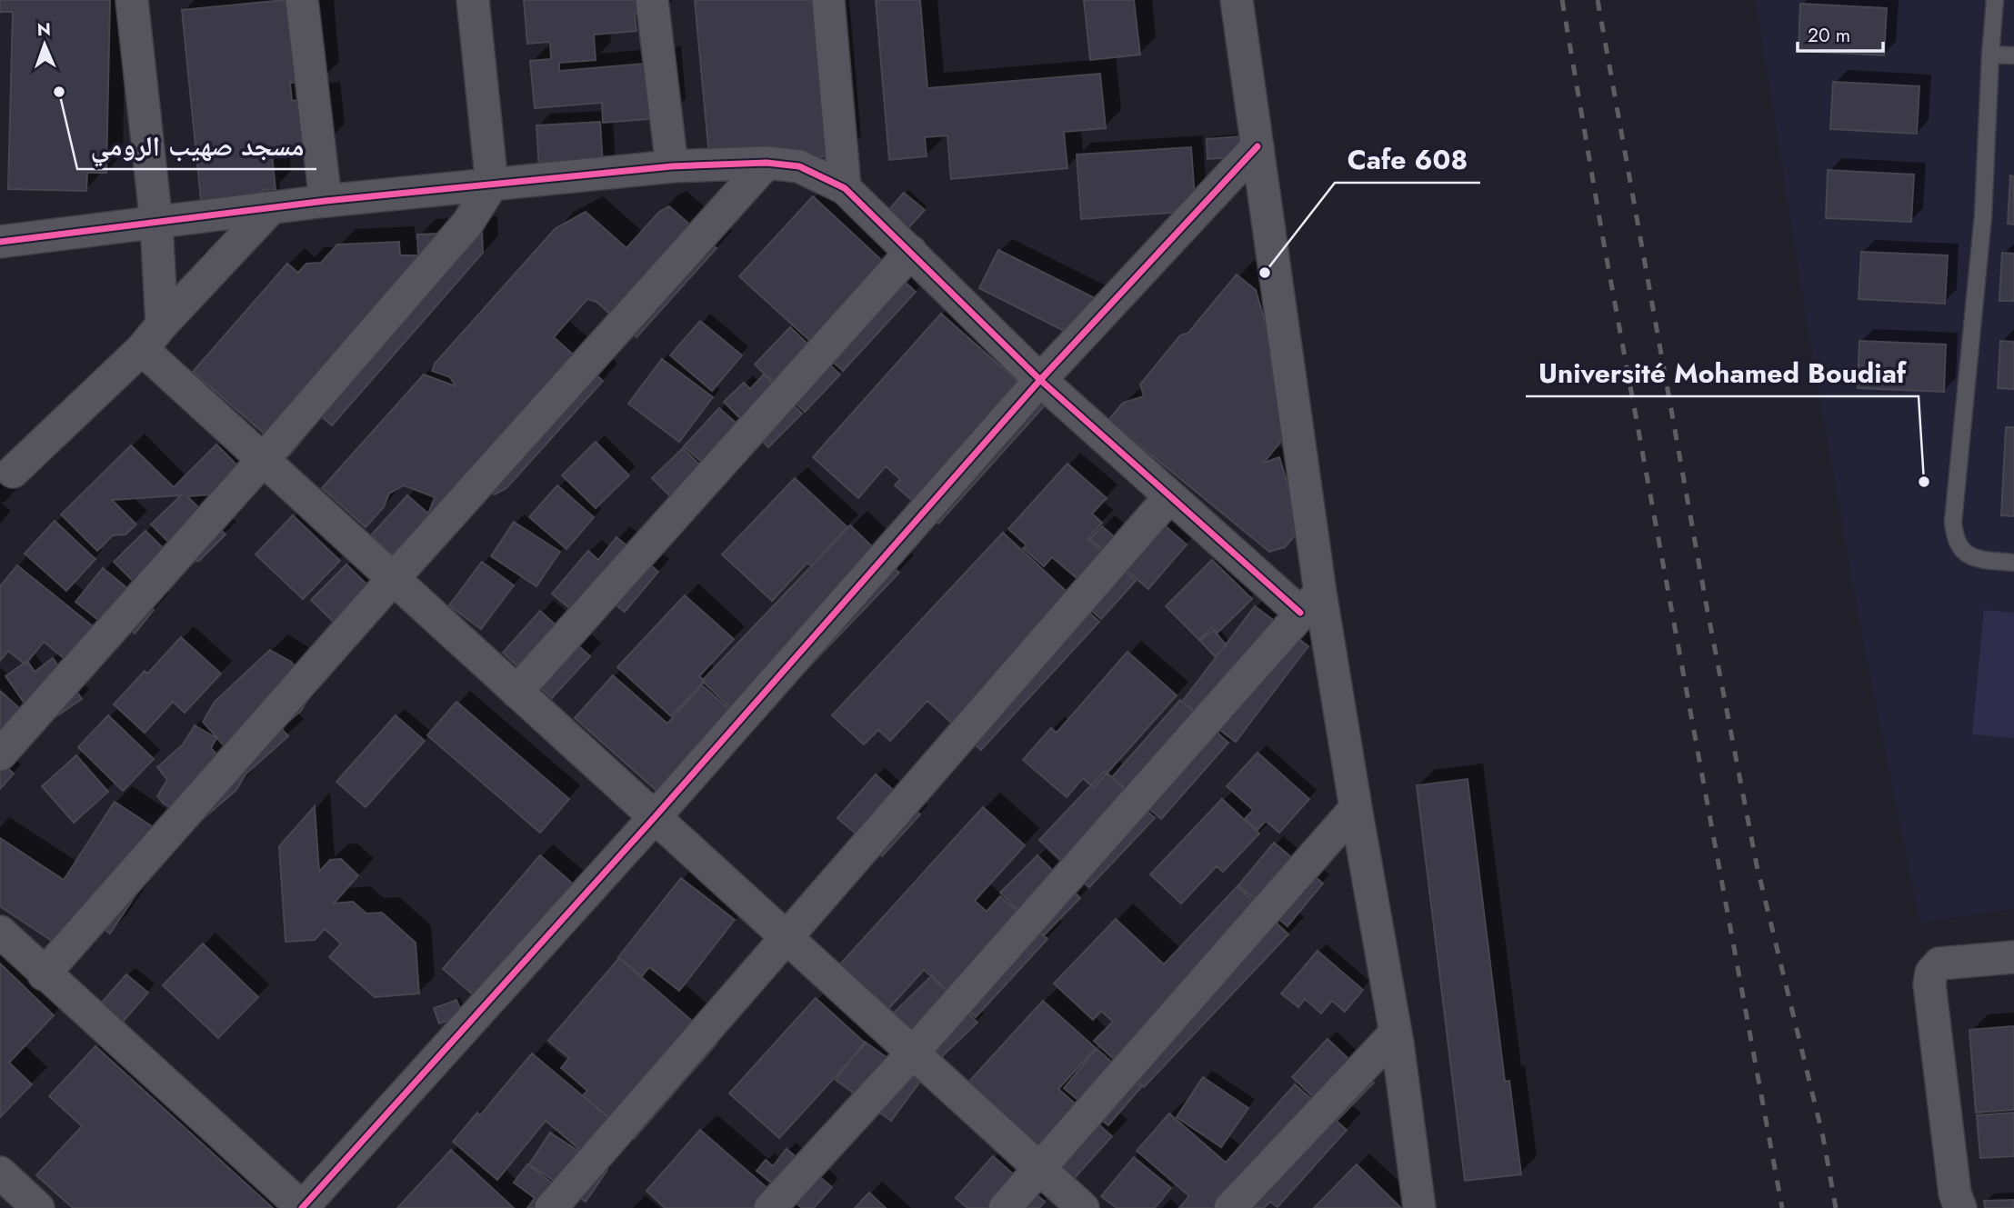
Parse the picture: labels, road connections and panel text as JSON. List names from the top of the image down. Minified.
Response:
{"places":["مسجد صهيب الرومي","Cafe 608","Université Mohamed Boudiaf"],"scale_bar":"20 m","north":"top"}
